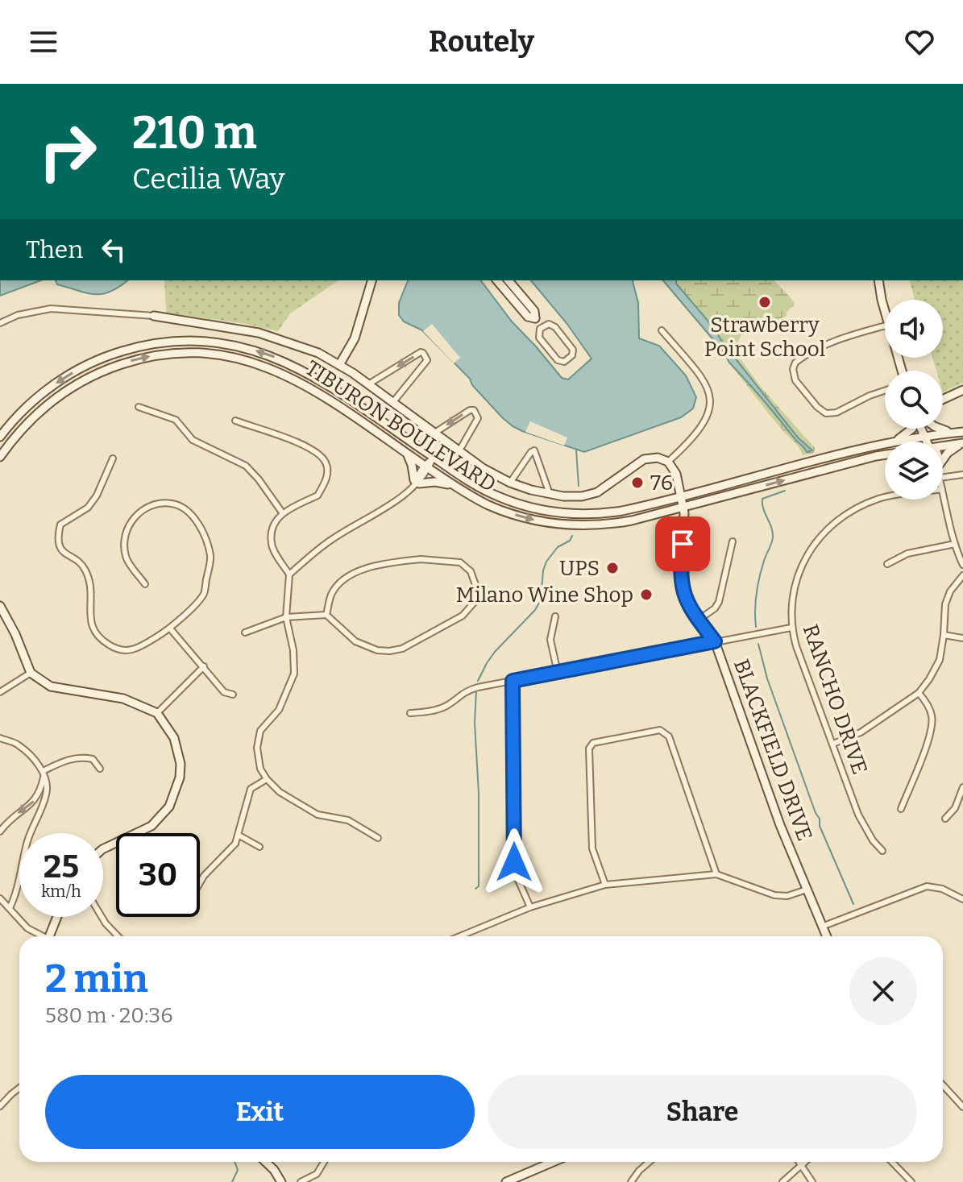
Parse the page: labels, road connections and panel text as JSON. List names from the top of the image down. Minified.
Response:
{"streets":{"main road":["TIBURON BOULEVARD","BLACKFIELD DRIVE"],"street":["RANCHO DRIVE"]},"crossings":[["TIBURON BOULEVARD","BLACKFIELD DRIVE"]],"places":["Strawberry Point School","76","UPS","Milano Wine Shop"],"page":{"header":"Routely","turn":["210 m","Cecilia Way"],"then":"Then","speed":"25 km/h","limit":"30","heading":["2 min","580 m · 20:36"],"buttons":["Exit","Share"]}}
